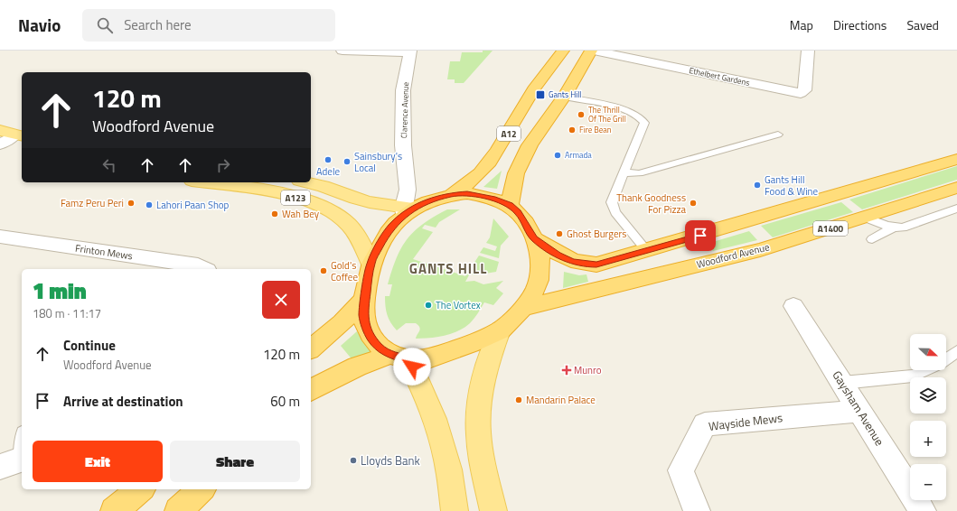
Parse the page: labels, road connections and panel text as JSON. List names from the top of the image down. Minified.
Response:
{"streets":{"highway":["A12","A1400","Woodford Avenue"],"main road":["A123"],"street":["Ethelbert Gardens","Clarence Avenue","Frinton Mews","Gaysham Avenue","Wayside Mews"]},"crossings":[["Clarence Avenue","A12"],["Clarence Avenue","A123"],["A12","A123"],["Gaysham Avenue","Wayside Mews"]],"districts":["GANTS HILL"],"places":{"transit":["Gants Hill"],"other":["The Thrill Of The Grill","Fire Bean","Armada","Adele","Sainsbury's Local","Gants Hill Food & Wine","Famz Peru Peri","Thank Goodness For Pizza","Lahori Paan Shop","Wah Bey","Ghost Burgers","Gold's Coffee","The Vortex","Mandarin Palace","Lloyds Bank"],"health":["Munro"]},"north":"right","page":{"header":"Navio","search":"Search here","nav":["Map","Directions","Saved"],"turn":["120 m","Woodford Avenue"],"heading":["1 min","180 m · 11:17"],"list":[{"name":"Continue","note":"Woodford Avenue","value":"120 m"},{"name":"Arrive at destination","value":"60 m"}],"map_buttons":["+","−"],"buttons":["Exit","Share"]}}
